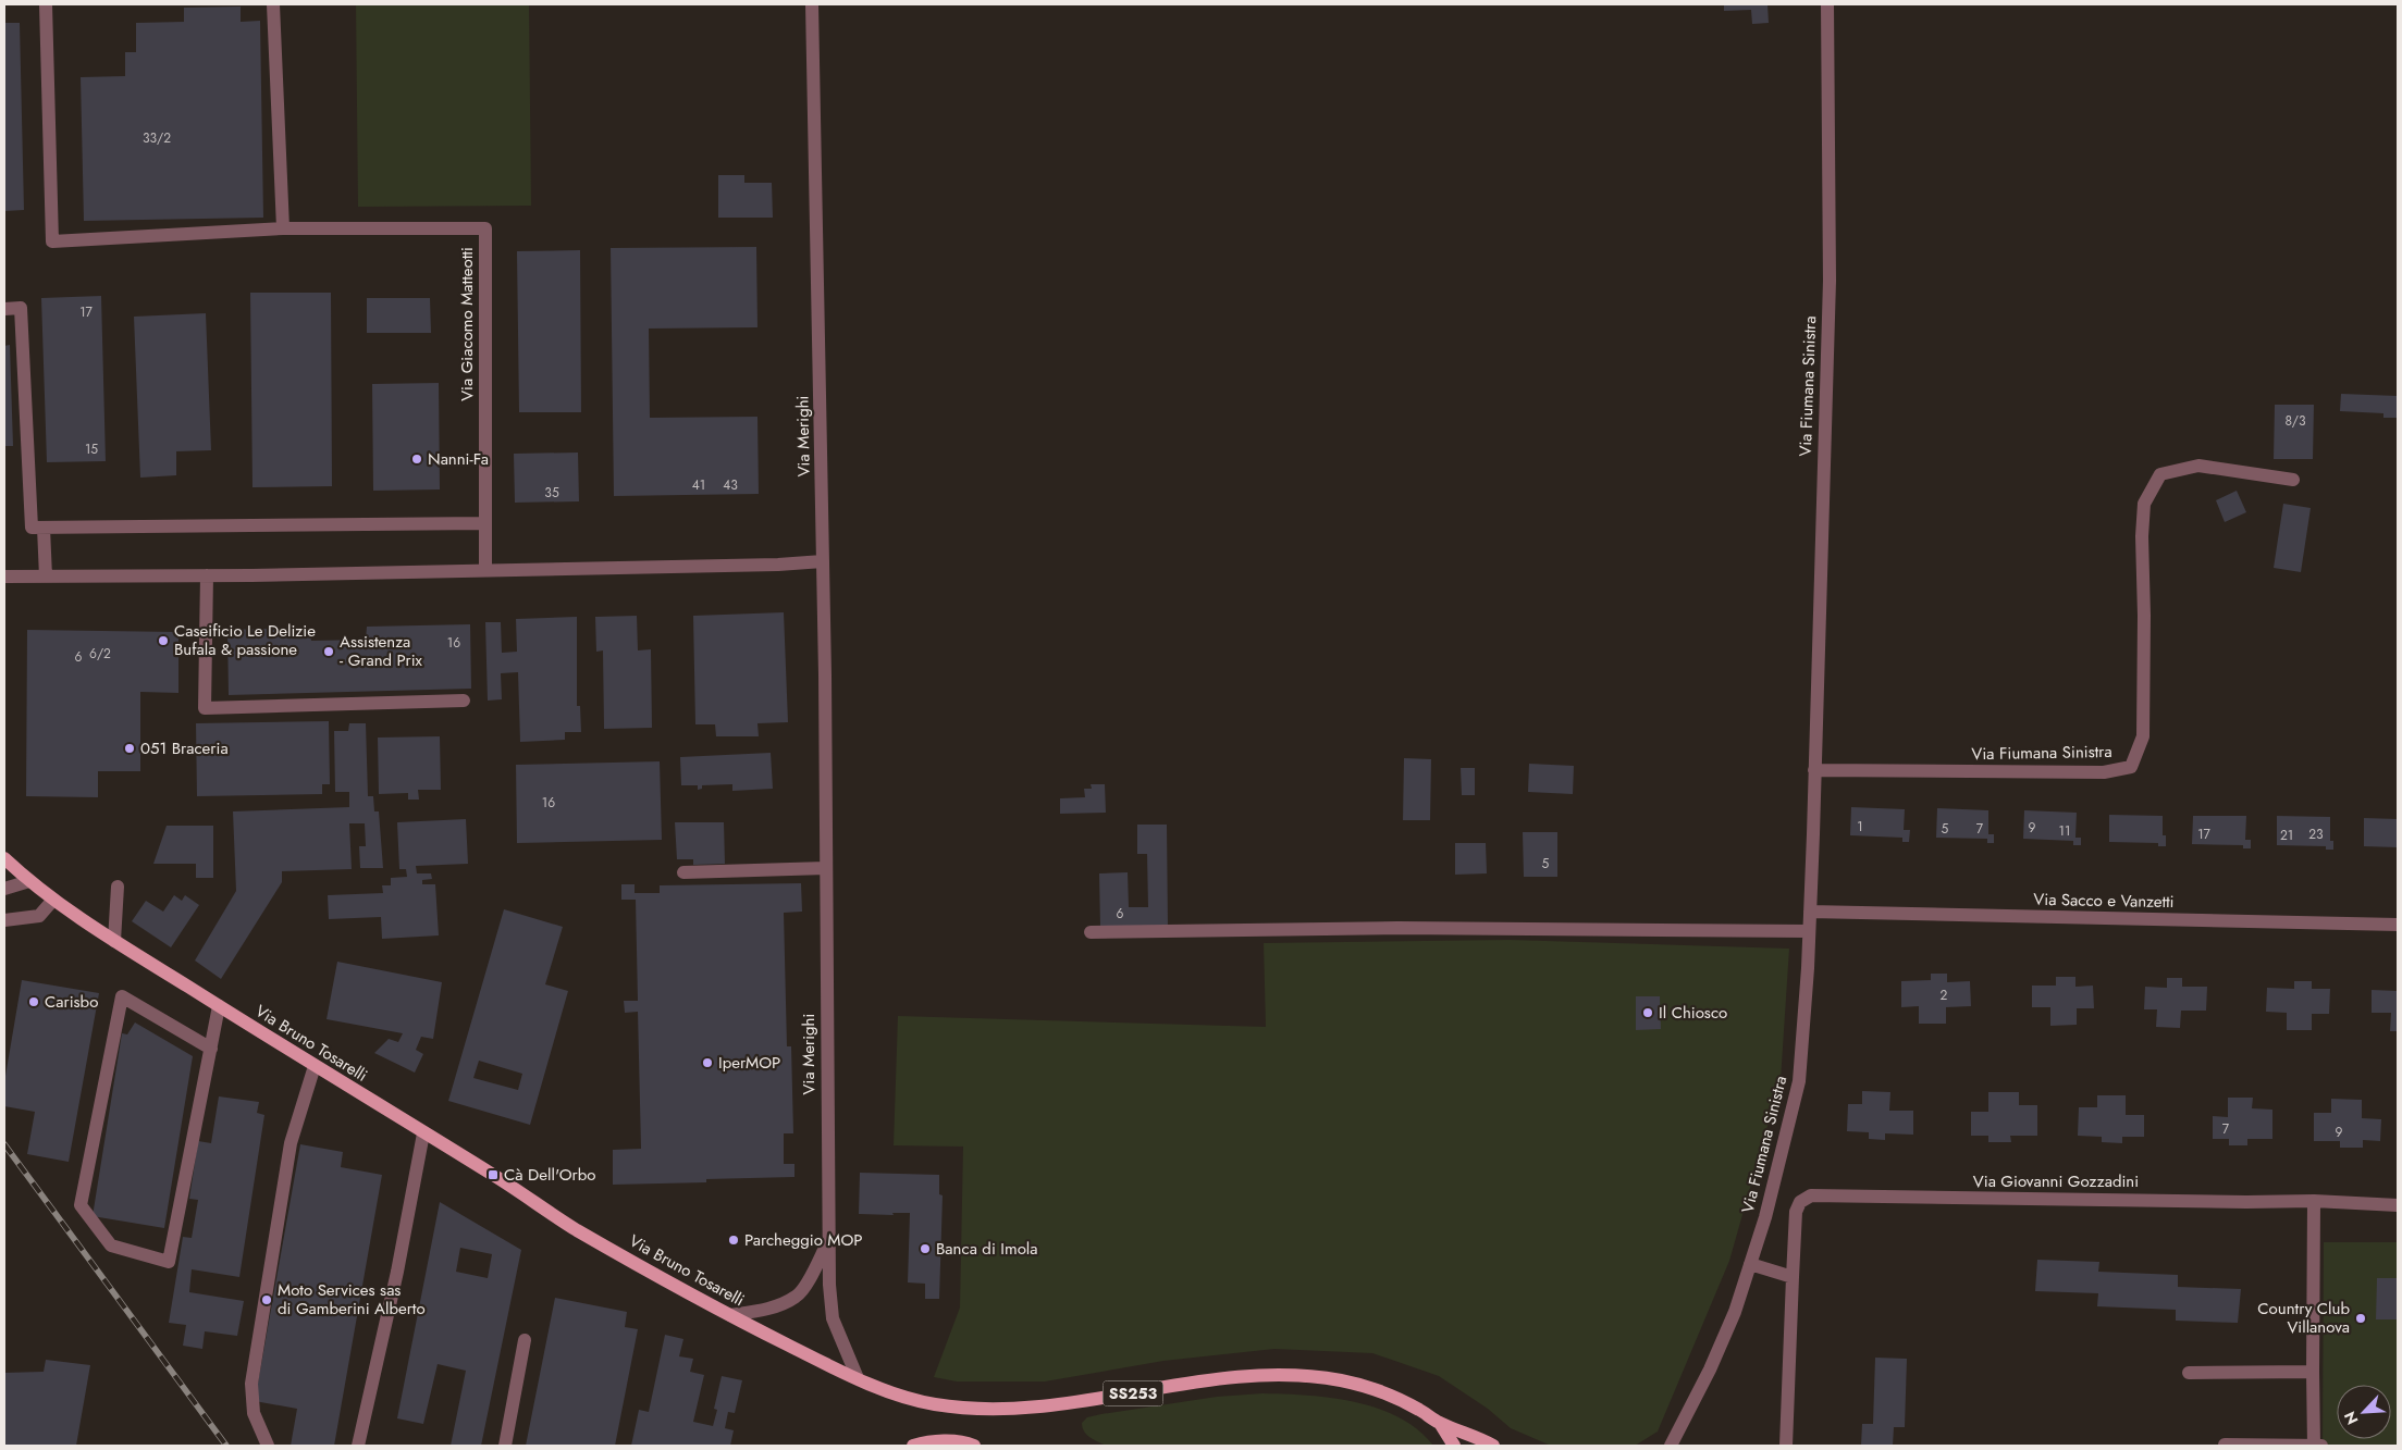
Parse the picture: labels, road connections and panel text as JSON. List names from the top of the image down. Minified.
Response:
{"streets":{"main road":["Via Bruno Tosarelli","SS253"],"street":["Via Giacomo Matteotti","Via Fiumana Sinistra","Via Merighi","Via Sacco e Vanzetti","Via Giovanni Gozzadini"]},"crossings":[["Via Fiumana Sinistra","Via Sacco e Vanzetti"],["Via Merighi","Via Bruno Tosarelli"]],"places":{"other":["Nanni-Fa","Caseificio Le Delizie Bufala & passione","Assistenza - Grand Prix","051 Braceria","Carisbo","Il Chiosco","IperMOP","Parcheggio MOP","Banca di Imola","Moto Services sas di Gamberini Alberto","Country Club Villanova"],"transit":["Cà Dell'Orbo"]},"house_numbers":["33/2","17","8/3","15","41","43","35","16","6/2","6","16","1","9","5","7","11","17","23","21","5","6","2","7","9"],"north":"bottom left"}
